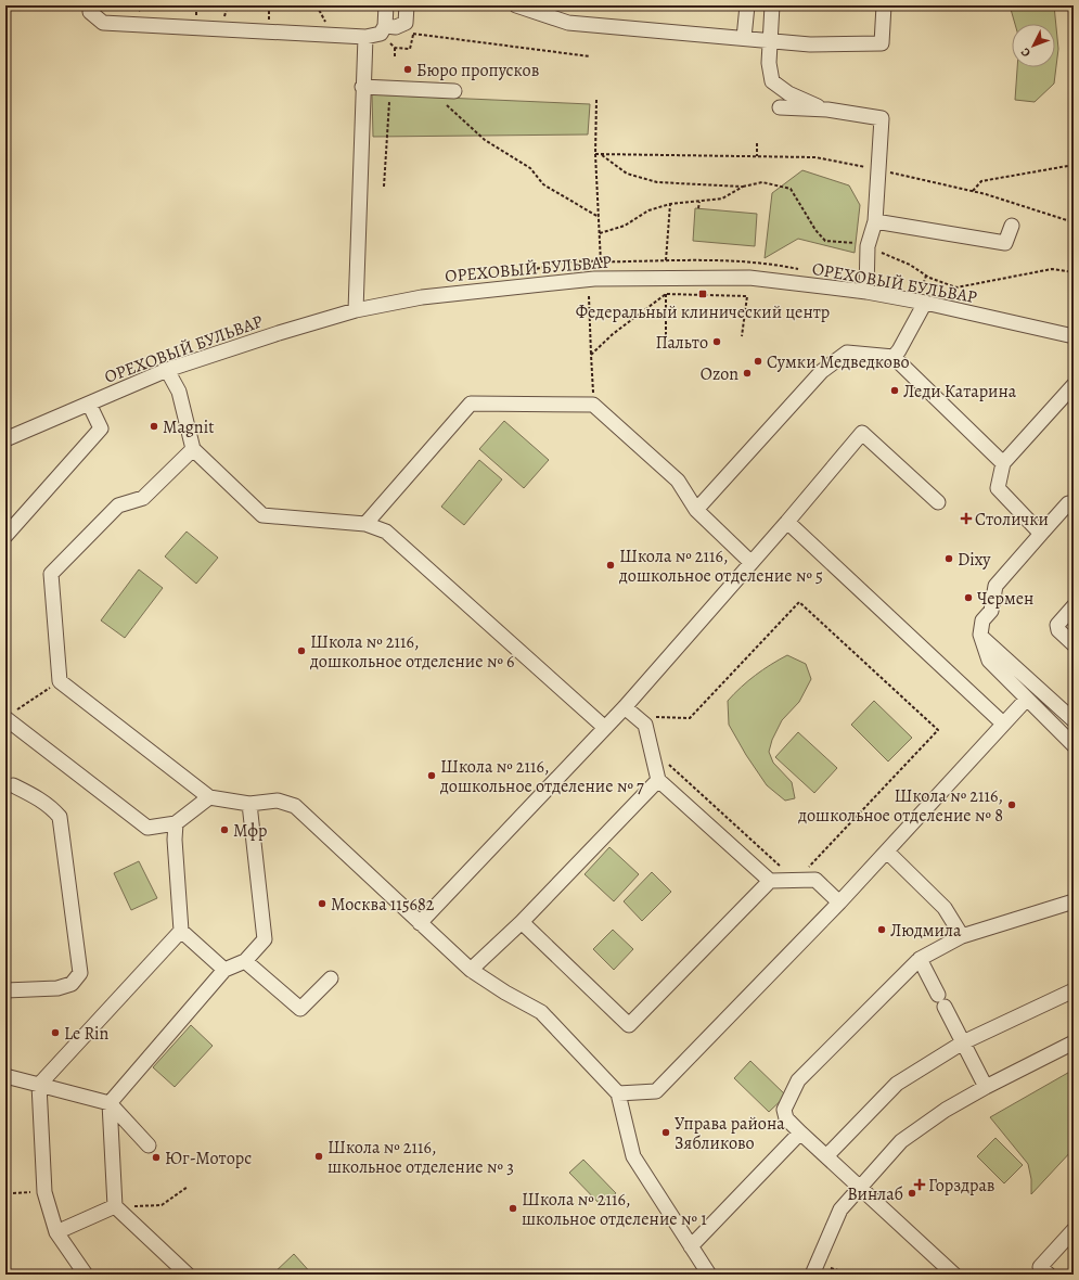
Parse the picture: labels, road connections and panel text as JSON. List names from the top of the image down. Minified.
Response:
{"streets":{"street":["ОРЕХОВЫЙ БУЛЬВАР"]},"places":{"other":["Бюро пропусков","Пальто","Сумки Медведково","Ozon","Леди Катарина","Magnit","Dixy","Школа № 2116, дошкольное отделение № 5","Чермен","Школа № 2116, дошкольное отделение № 6","Школа № 2116, дошкольное отделение № 7","Школа № 2116, дошкольное отделение № 8","Мфр","Москва 115682","Людмила","Le Rin","Управа района Зябликово","Школа № 2116, школьное отделение № 3","Юг-Моторс","Винлаб","Школа № 2116, школьное отделение № 1"],"transit":["Федеральный клинический центр"],"health":["Столички","Горздрав"]},"north":"bottom left"}
